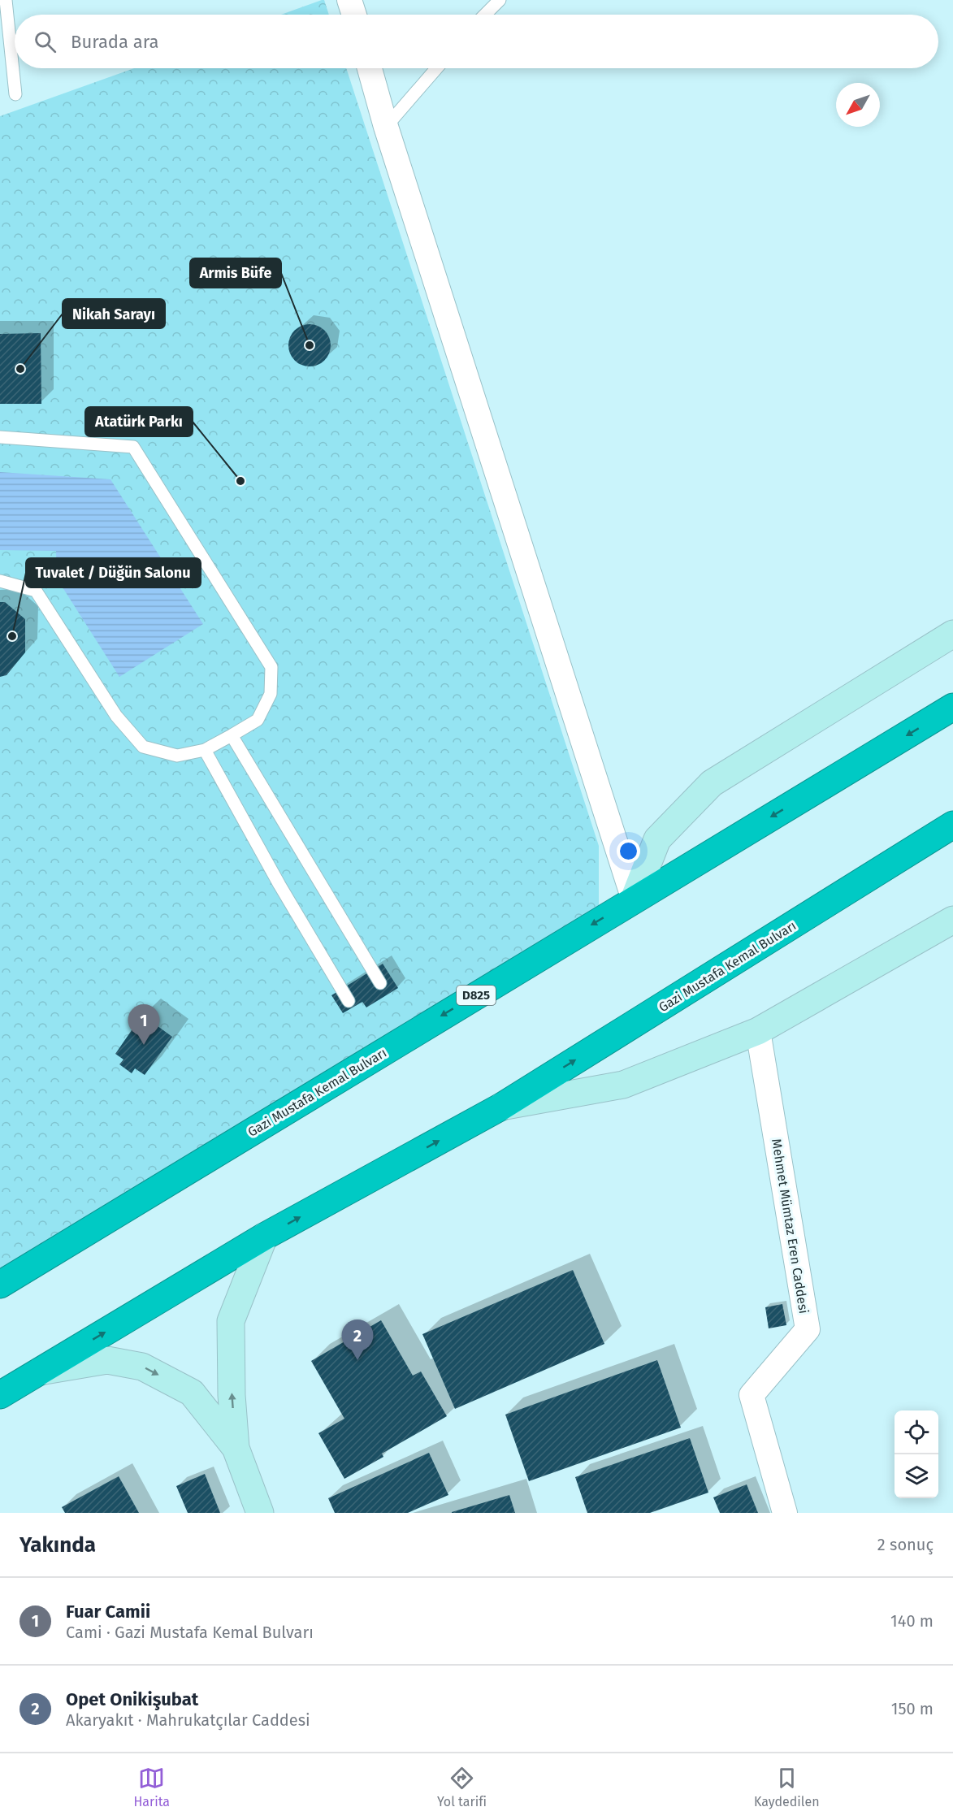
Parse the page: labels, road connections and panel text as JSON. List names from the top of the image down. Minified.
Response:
{"streets":{"highway":["Gazi Mustafa Kemal Bulvarı","D825"],"street":["Mehmet Mümtaz Eren Caddesi"]},"crossings":[["Gazi Mustafa Kemal Bulvarı","Mehmet Mümtaz Eren Caddesi"]],"places":["Armis Büfe","Nikah Sarayı","Atatürk Parkı","Tuvalet / Düğün Salonu"],"north":"bottom left","page":{"search":"Burada ara","pins":["1","2"],"heading":["Yakında","2 sonuç"],"list":[{"mark":"1","name":"Fuar Camii","note":"Cami · Gazi Mustafa Kemal Bulvarı","value":"140 m"},{"mark":"2","name":"Opet Onikişubat","note":"Akaryakıt · Mahrukatçılar Caddesi","value":"150 m"}],"nav":["Harita","Yol tarifi","Kaydedilen"]}}
